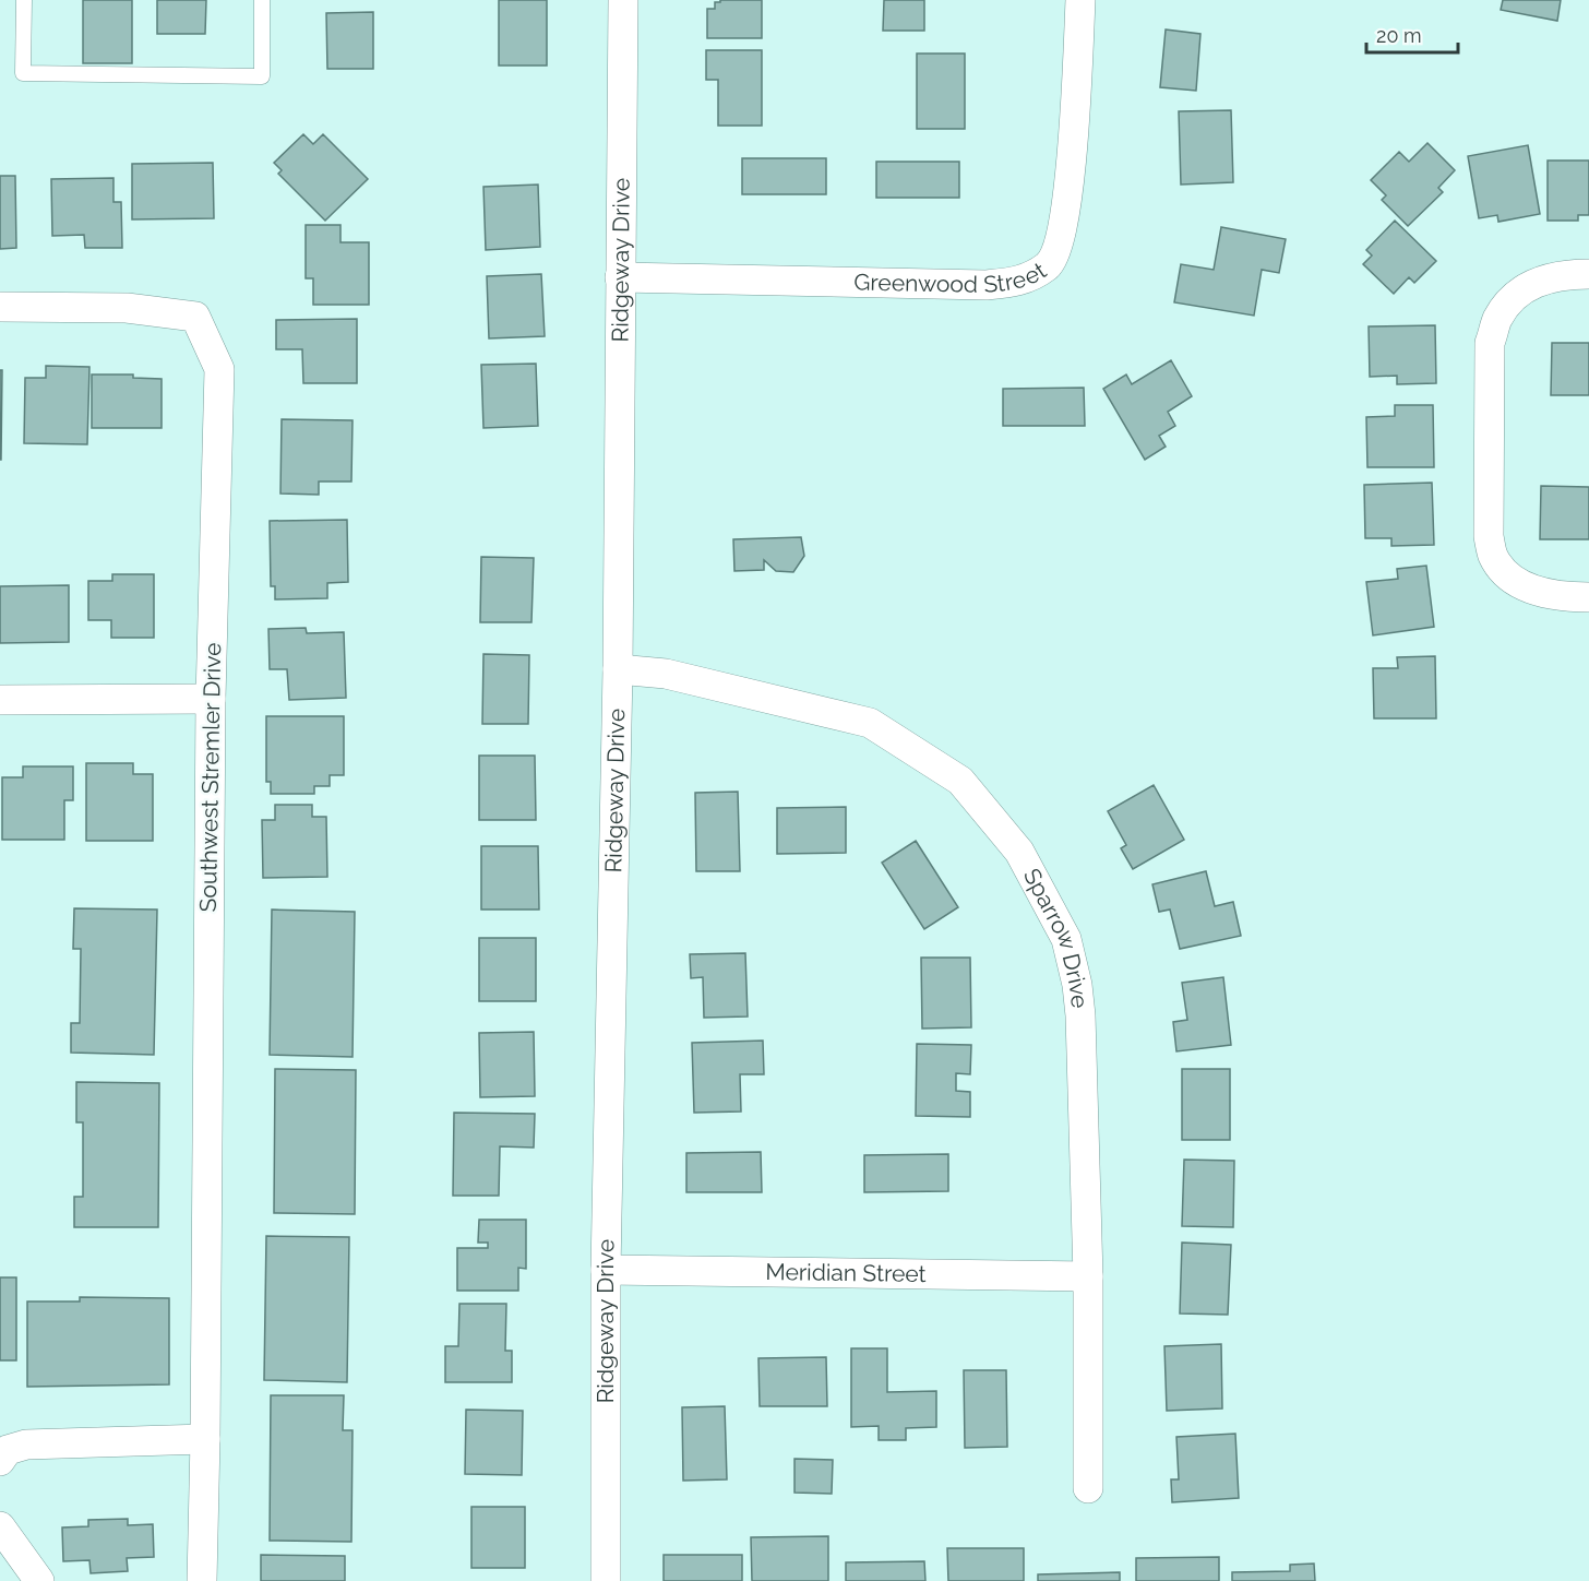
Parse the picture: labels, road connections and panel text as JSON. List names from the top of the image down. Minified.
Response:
{"streets":{"street":["Ridgeway Drive","Greenwood Street","Southwest Stremler Drive","Sparrow Drive","Meridian Street"]},"crossings":[["Ridgeway Drive","Greenwood Street"],["Ridgeway Drive","Sparrow Drive"],["Ridgeway Drive","Meridian Street"],["Sparrow Drive","Meridian Street"]],"scale_bar":"20 m"}
